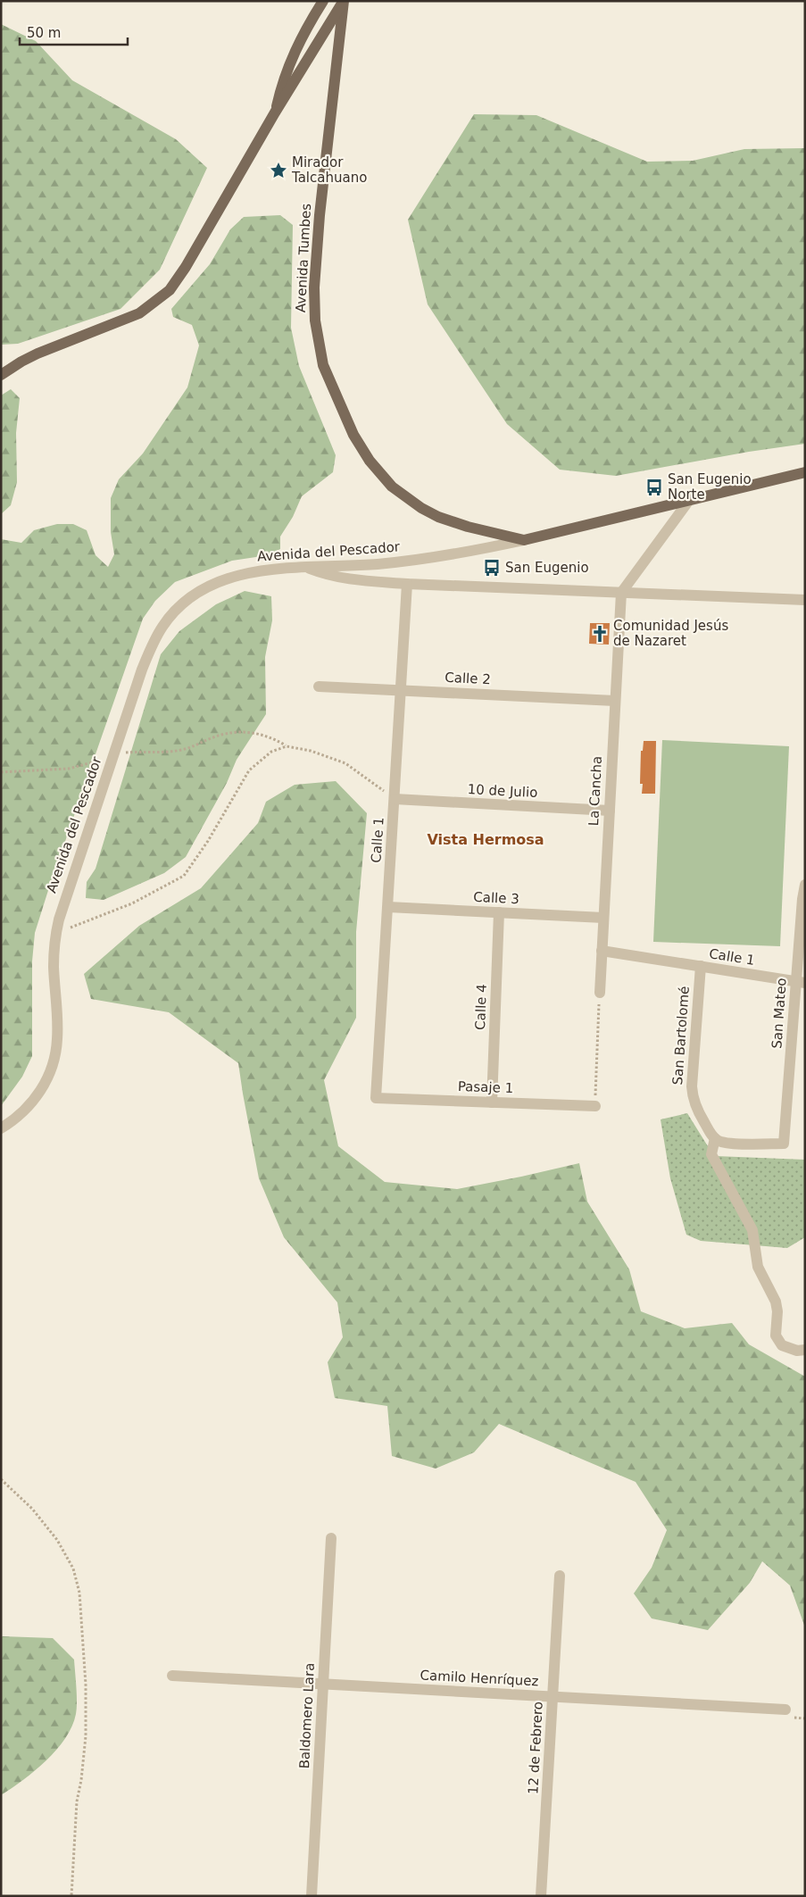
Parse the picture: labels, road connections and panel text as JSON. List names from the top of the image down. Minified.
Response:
{"streets":{"main road":["Avenida Tumbes","Avenida del Pescador"],"street":["Calle 2","10 de Julio","La Cancha","Calle 1","Calle 3","Calle 4","San Mateo","San Bartolomé","Pasaje 1","Camilo Henríquez","Baldomero Lara","12 de Febrero"]},"crossings":[["Avenida Tumbes","Avenida del Pescador"],["Calle 2","La Cancha"],["Calle 2","Calle 1"],["10 de Julio","La Cancha"],["10 de Julio","Calle 1"],["La Cancha","Calle 1"],["La Cancha","Calle 3"],["Calle 1","Calle 3"],["Calle 1","San Mateo"],["Calle 1","San Bartolomé"],["Calle 1","Pasaje 1"],["Calle 3","Calle 4"],["Calle 4","Pasaje 1"],["San Mateo","San Bartolomé"],["Camilo Henríquez","Baldomero Lara"],["Camilo Henríquez","12 de Febrero"]],"districts":["Vista Hermosa"],"places":{"place":["Mirador Talcahuano"],"bus stop":["San Eugenio Norte","San Eugenio"],"church":["Comunidad Jesús de Nazaret"]},"scale_bar":"50 m"}
